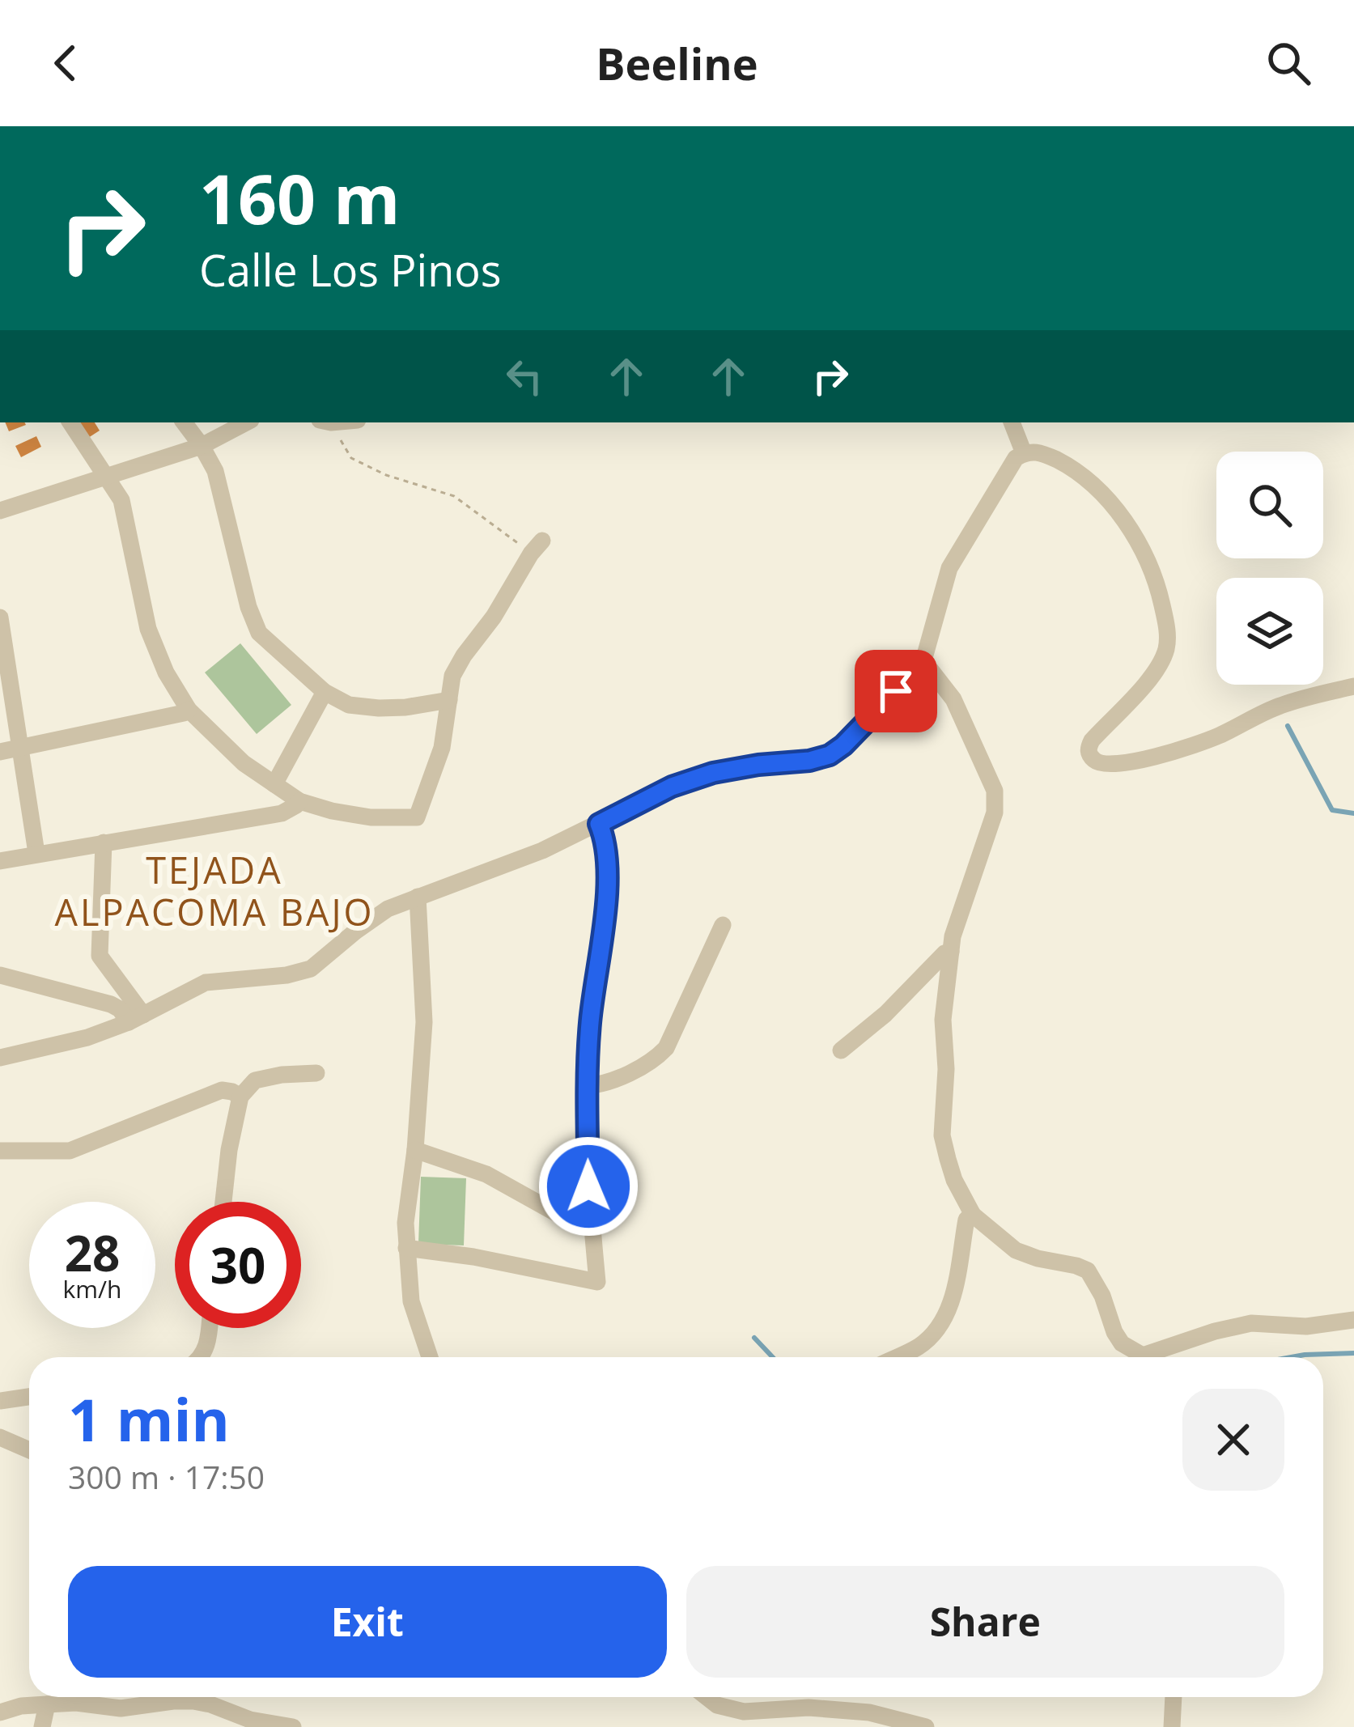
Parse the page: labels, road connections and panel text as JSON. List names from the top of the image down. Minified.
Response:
{"districts":["TEJADA ALPACOMA BAJO"],"page":{"header":"Beeline","turn":["160 m","Calle Los Pinos"],"speed":"28 km/h","limit":"30","heading":["1 min","300 m · 17:50"],"buttons":["Exit","Share"]}}
